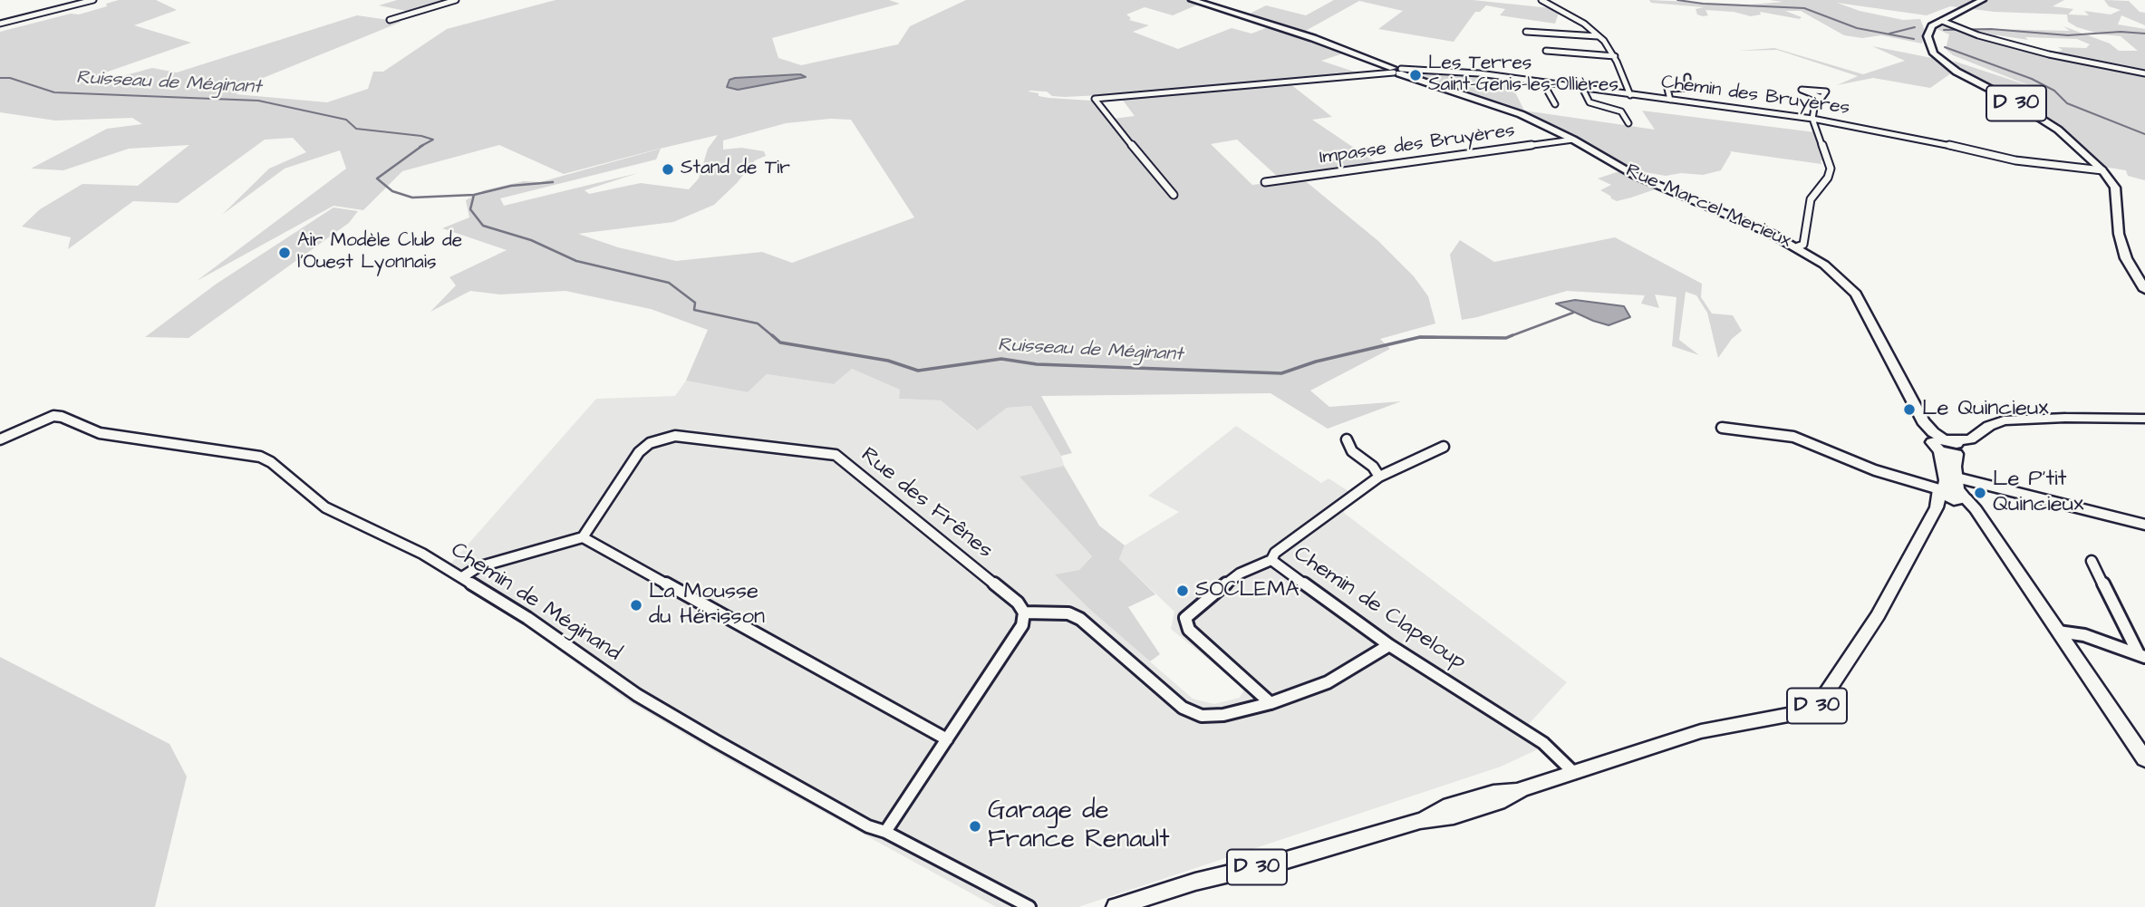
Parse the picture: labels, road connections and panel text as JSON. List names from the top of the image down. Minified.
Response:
{"streets":{"main road":["D 30","Rue Marcel Merieux"],"street":["Chemin des Bruyères","Impasse des Bruyères","Rue des Frênes","Chemin de Méginand","Chemin de Clapeloup"]},"crossings":[["Chemin des Bruyères","D 30"],["Chemin des Bruyères","Rue Marcel Merieux"],["D 30","Rue Marcel Merieux"],["D 30","Chemin de Clapeloup"],["Impasse des Bruyères","Rue Marcel Merieux"]],"water":["Ruisseau de Méginant"],"places":["Les Terres Saint-Genis-les-Ollières","Stand de Tir","Air Modèle Club de l'Ouest Lyonnais","Le Quincieux","Le P'tit Quincieux","SOCLEMA","La Mousse du Hérisson","Garage de France Renault"]}
